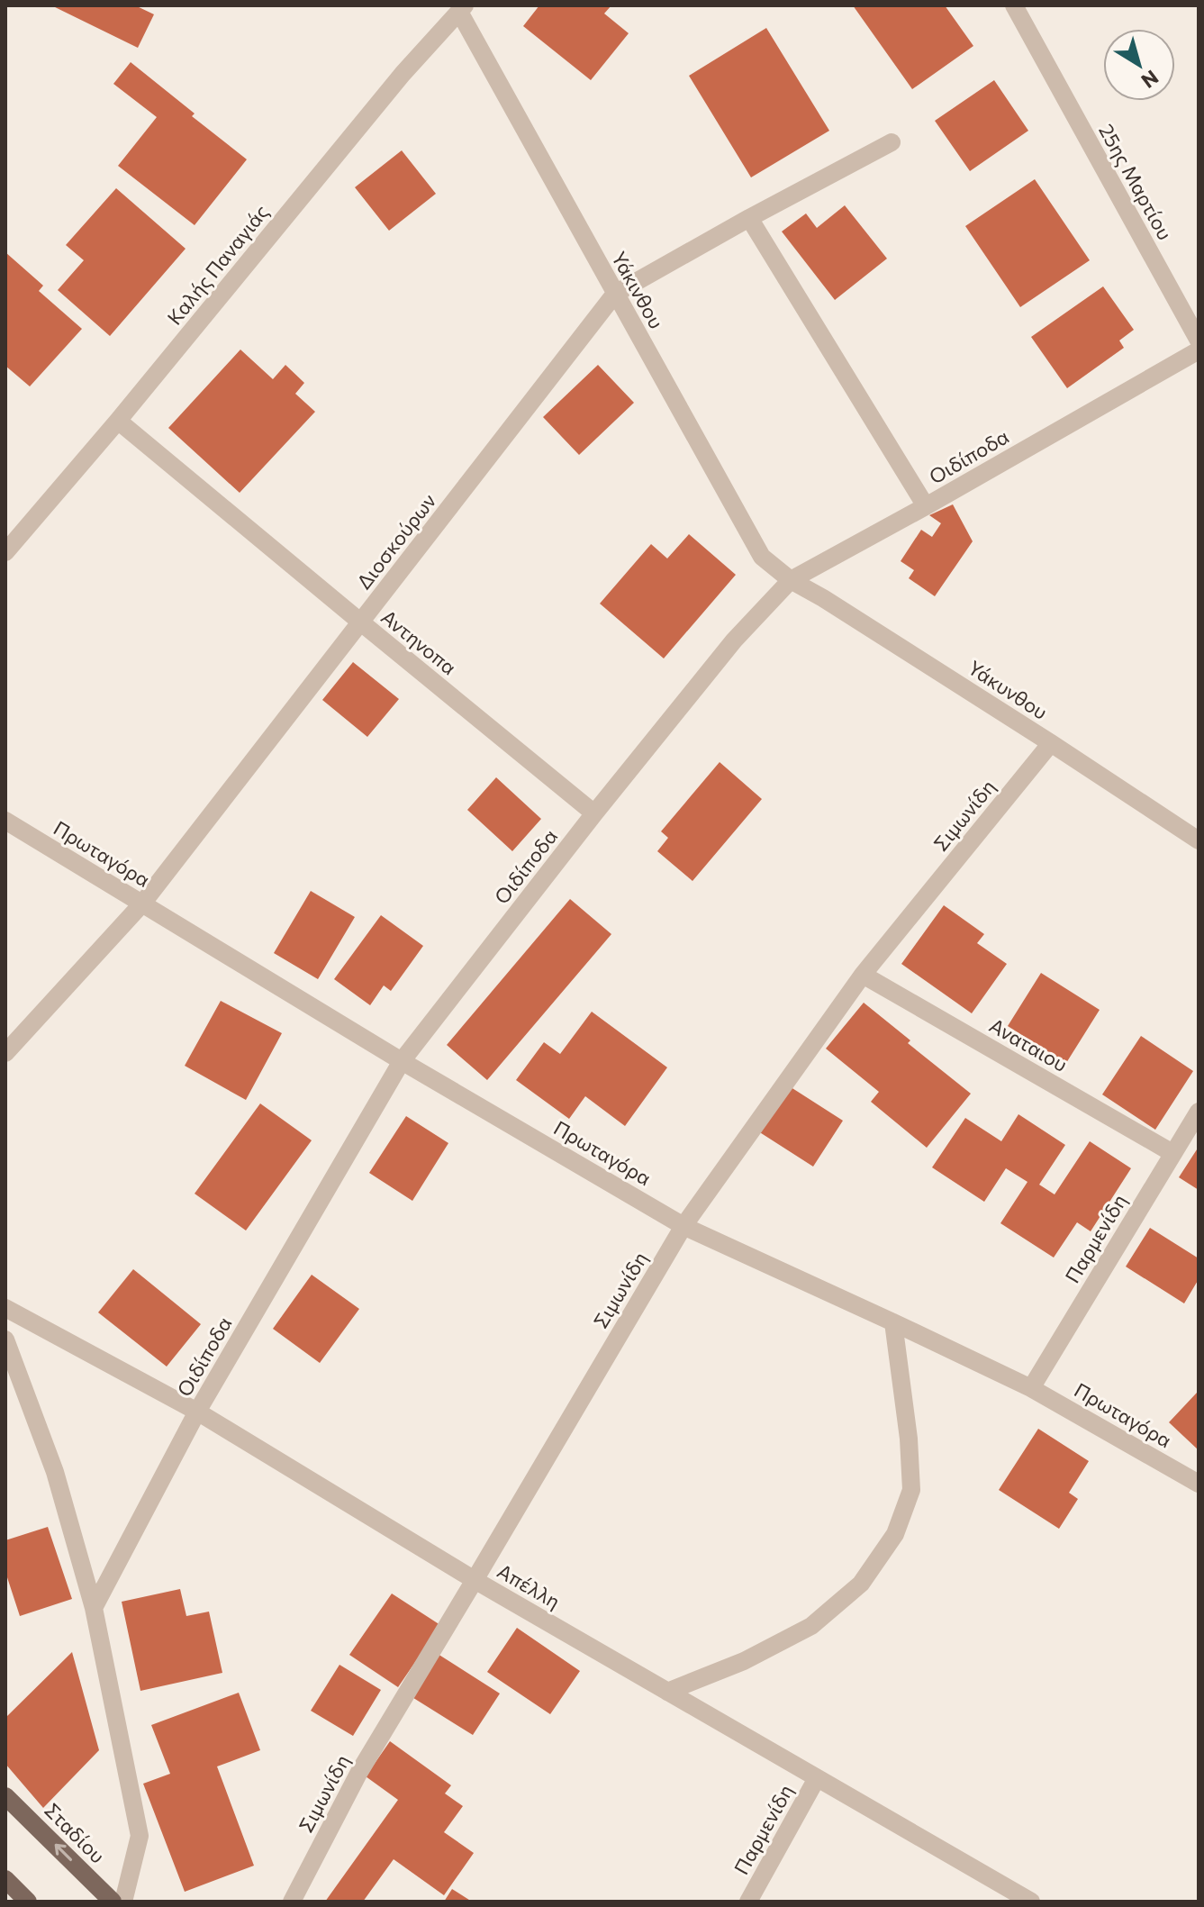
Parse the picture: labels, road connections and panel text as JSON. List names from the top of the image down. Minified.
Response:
{"streets":{"main road":["Σταδίου"],"street":["25ης Μαρτίου","Καλής Παναγιάς","Υάκινθου","Οιδίποδα","Διοσκούρων","Αντηνοπα","Υάκυνθου","Σιμωνίδη","Πρωταγόρα","Αναταιου","Παρμενίδη","Απέλλη"]},"crossings":[["Καλής Παναγιάς","Υάκινθου"],["Καλής Παναγιάς","Αντηνοπα"],["Υάκινθου","Οιδίποδα"],["Υάκινθου","Διοσκούρων"],["Υάκινθου","Υάκυνθου"],["Οιδίποδα","Αντηνοπα"],["Οιδίποδα","Υάκυνθου"],["Οιδίποδα","Πρωταγόρα"],["Οιδίποδα","Απέλλη"],["Διοσκούρων","Αντηνοπα"],["Διοσκούρων","Πρωταγόρα"],["Υάκυνθου","Σιμωνίδη"],["Σιμωνίδη","Πρωταγόρα"],["Σιμωνίδη","Αναταιου"],["Σιμωνίδη","Απέλλη"],["Πρωταγόρα","Παρμενίδη"],["Αναταιου","Παρμενίδη"],["Παρμενίδη","Απέλλη"]],"one_way":["Σταδίου"],"north":"bottom right"}
